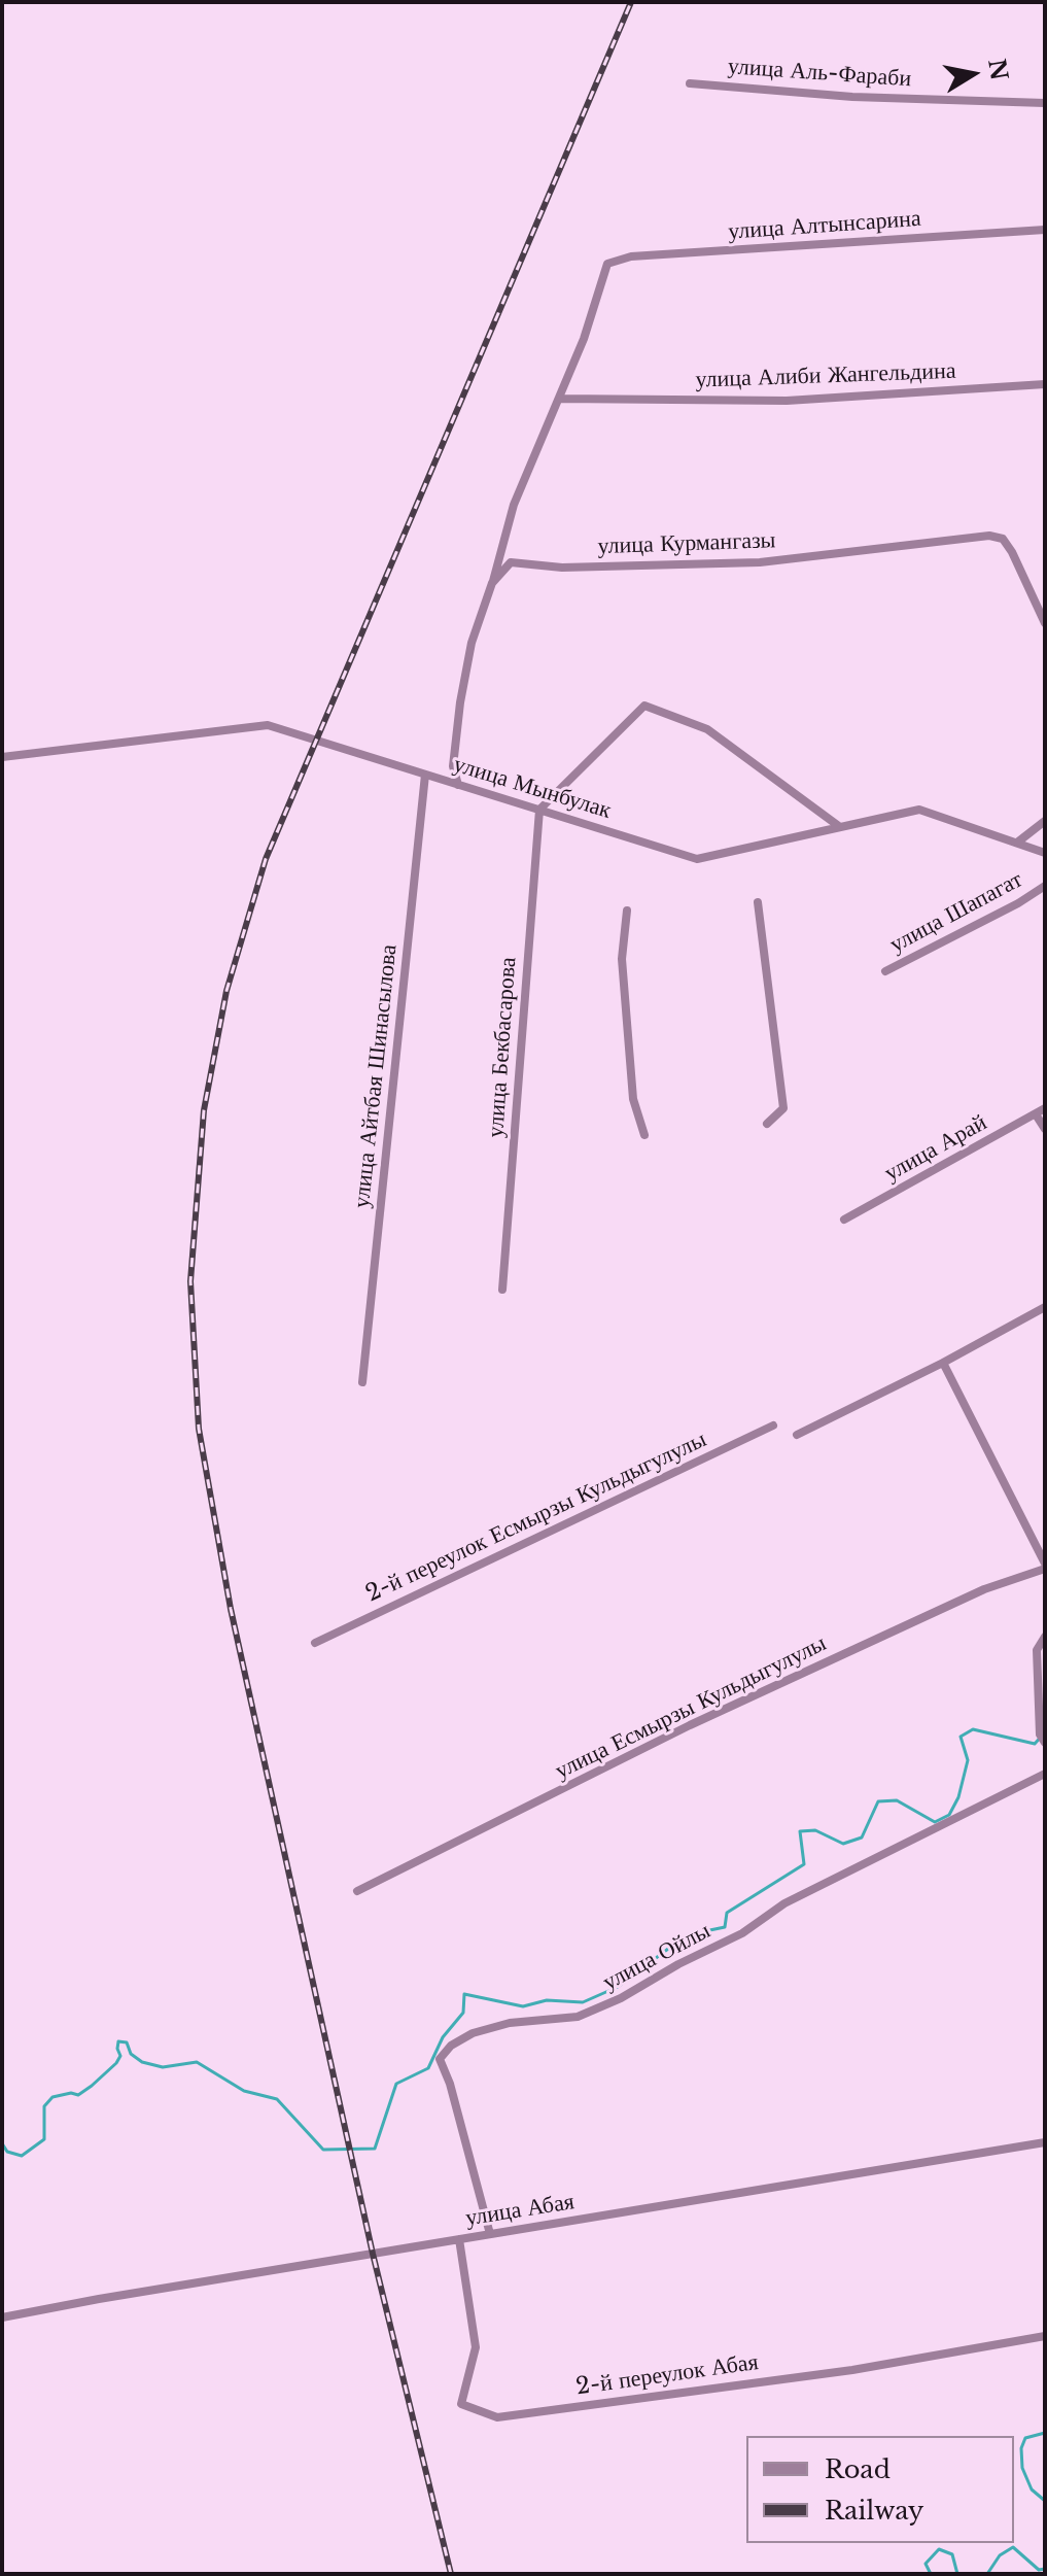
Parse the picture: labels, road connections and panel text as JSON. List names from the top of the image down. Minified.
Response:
{"streets":{"street":["улица Аль-Фараби","улица Алтынсарина","улица Алиби Жангельдина","улица Курмангазы","улица Мынбулак","улица Шапагат","улица Бекбасарова","улица Айтбая Шинасылова","улица Арай","2-й переулок Есмырзы Кульдыгулулы","улица Есмырзы Кульдыгулулы","улица Ойлы","улица Абая","2-й переулок Абая"]},"crossings":[["улица Алтынсарина","улица Алиби Жангельдина"],["улица Мынбулак","улица Бекбасарова"],["улица Мынбулак","улица Айтбая Шинасылова"],["улица Ойлы","улица Абая"],["улица Абая","2-й переулок Абая"]],"legend":["Road","Railway"],"north":"right"}
